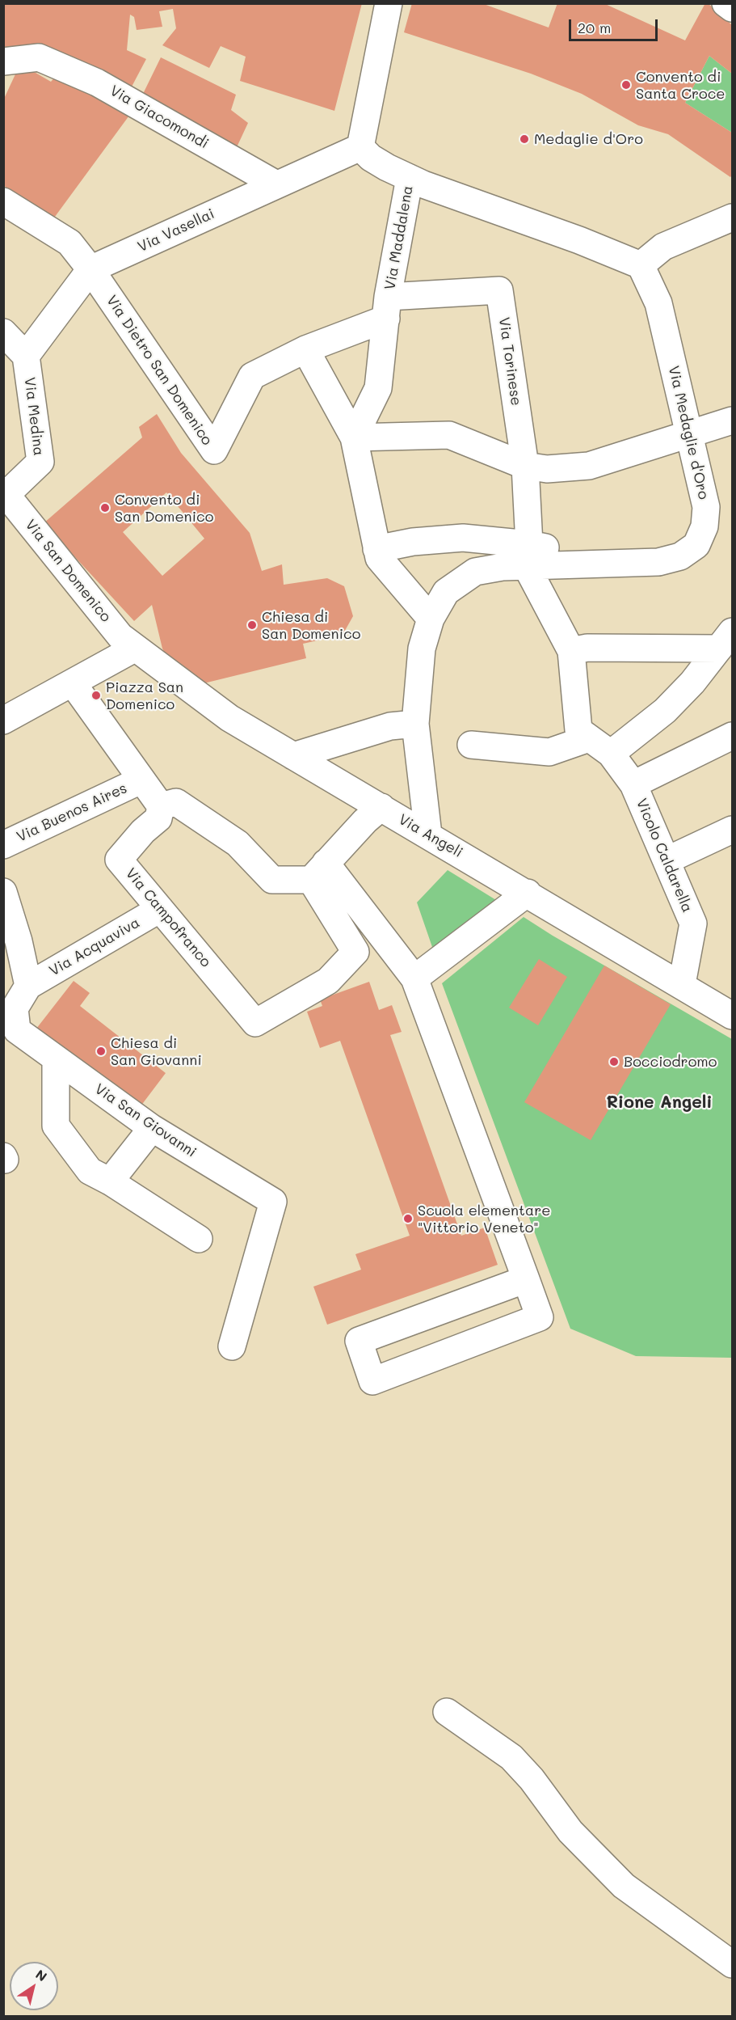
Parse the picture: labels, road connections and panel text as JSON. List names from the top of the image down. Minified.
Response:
{"streets":{"street":["Via Giacomondi","Via Vasellai","Via Maddalena","Via Torinese","Via Dietro San Domenico","Via Medina","Via Medaglie d'Oro","Via San Domenico","Via Buenos Aires","Via Angeli","Vicolo Caldarella","Via Campofranco","Via Acquaviva","Via San Giovanni"]},"crossings":[["Via Giacomondi","Via Vasellai"],["Via Vasellai","Via Dietro San Domenico"],["Via Vasellai","Via Medina"],["Via Maddalena","Via Torinese"],["Via Torinese","Via Medaglie d'Oro"],["Via Medina","Via San Domenico"],["Via Medaglie d'Oro","Via Angeli"],["Via San Domenico","Via Angeli"],["Via Angeli","Vicolo Caldarella"],["Via Campofranco","Via Acquaviva"],["Via Acquaviva","Via San Giovanni"]],"districts":["Rione Angeli"],"places":["Convento di Santa Croce","Medaglie d'Oro","Convento di San Domenico","Chiesa di San Domenico","Piazza San Domenico","Chiesa di San Giovanni","Bocciodromo","Scuola elementare \"Vittorio Veneto\""],"scale_bar":"20 m","north":"top right"}
